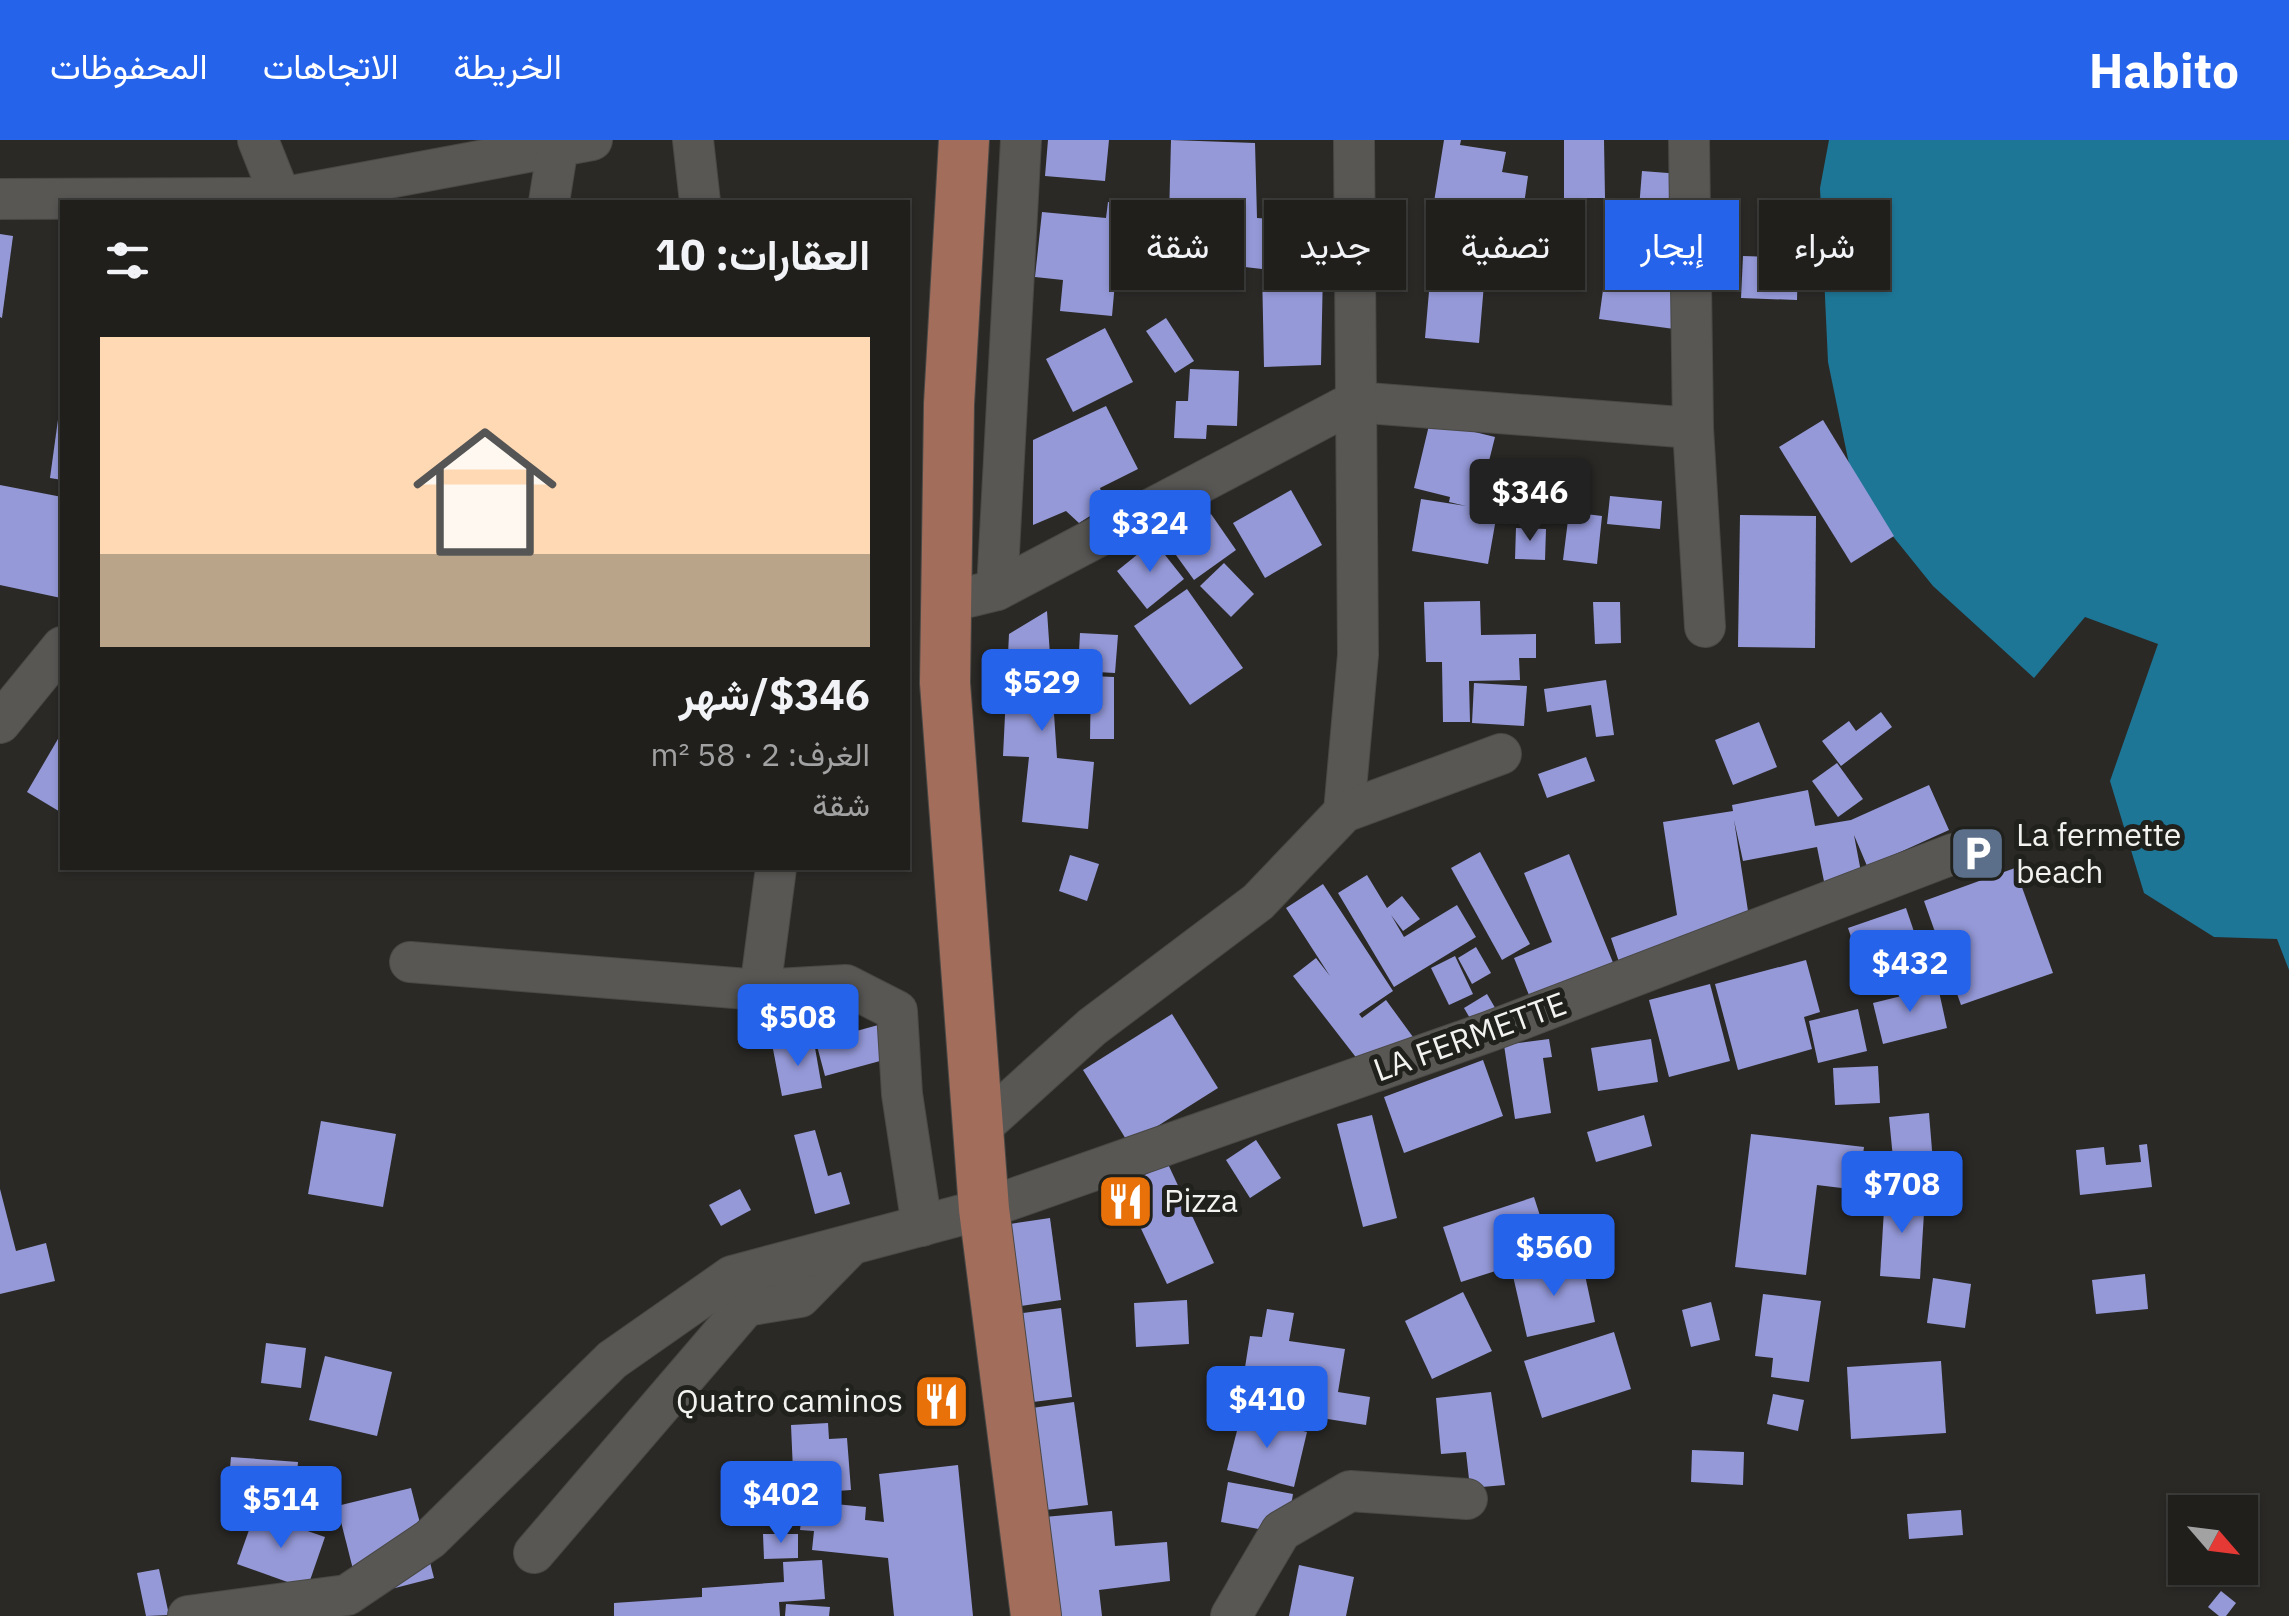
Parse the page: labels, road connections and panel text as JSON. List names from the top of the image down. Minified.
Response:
{"streets":{"street":["LA FERMETTE"]},"places":{"parking":["La fermette beach"],"restaurant":["Pizza","Quatro caminos"]},"north":"bottom right","page":{"header":"Habito","nav":["الخريطة","الاتجاهات","المحفوظات"],"chip":["شراء","إيجار","تصفية","جديد","شقة"],"heading":"العقارات: 10","list":[{"name":"$346/شهر","note":"الغرف: 2 · 58 m² · شقة"}],"price":["$346","$324","$529","$432","$508","$708","$560","$410","$402","$514"]}}
